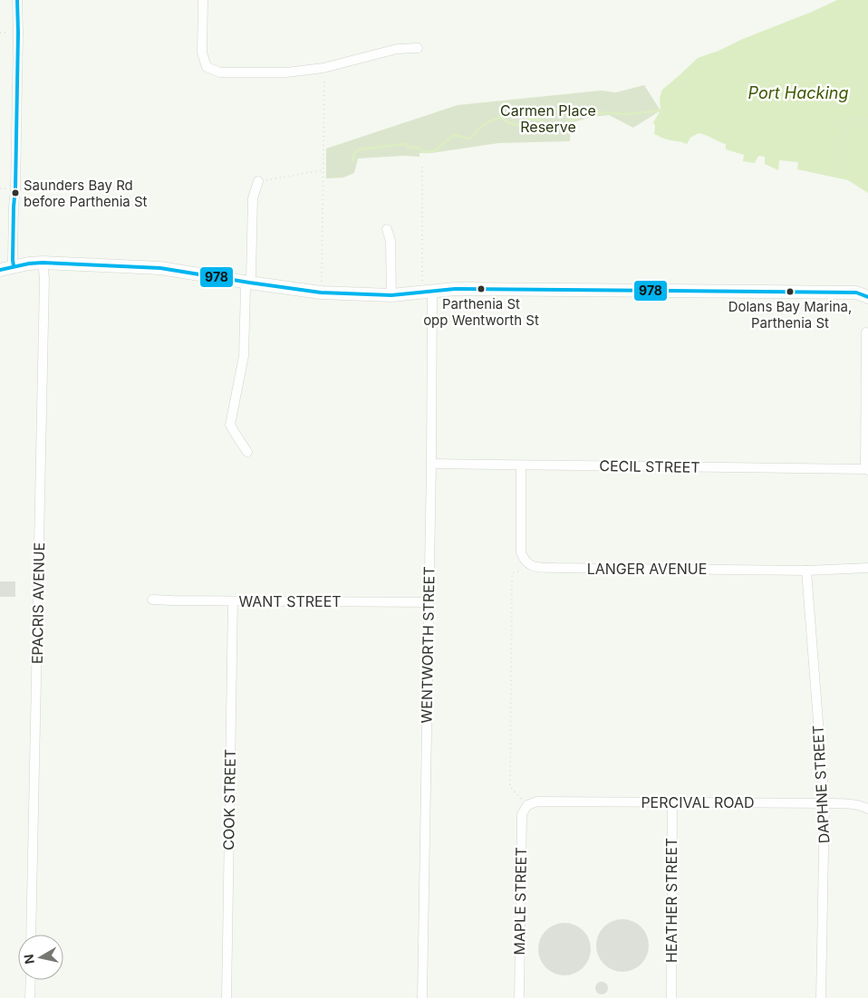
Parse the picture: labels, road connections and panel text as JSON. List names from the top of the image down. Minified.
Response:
{"streets":{"street":["CECIL STREET","LANGER AVENUE","WANT STREET","EPACRIS AVENUE","WENTWORTH STREET","DAPHNE STREET","COOK STREET","PERCIVAL ROAD","HEATHER STREET","MAPLE STREET"]},"crossings":[["CECIL STREET","WENTWORTH STREET"],["LANGER AVENUE","DAPHNE STREET"],["WANT STREET","WENTWORTH STREET"],["WANT STREET","COOK STREET"],["DAPHNE STREET","PERCIVAL ROAD"],["PERCIVAL ROAD","HEATHER STREET"],["PERCIVAL ROAD","MAPLE STREET"]],"water":["Port Hacking"],"parks":["Carmen Place Reserve"],"places":["Saunders Bay Rd before Parthenia St","Parthenia St opp Wentworth St","Dolans Bay Marina, Parthenia St"],"lines":["transit line 978"],"north":"left"}
